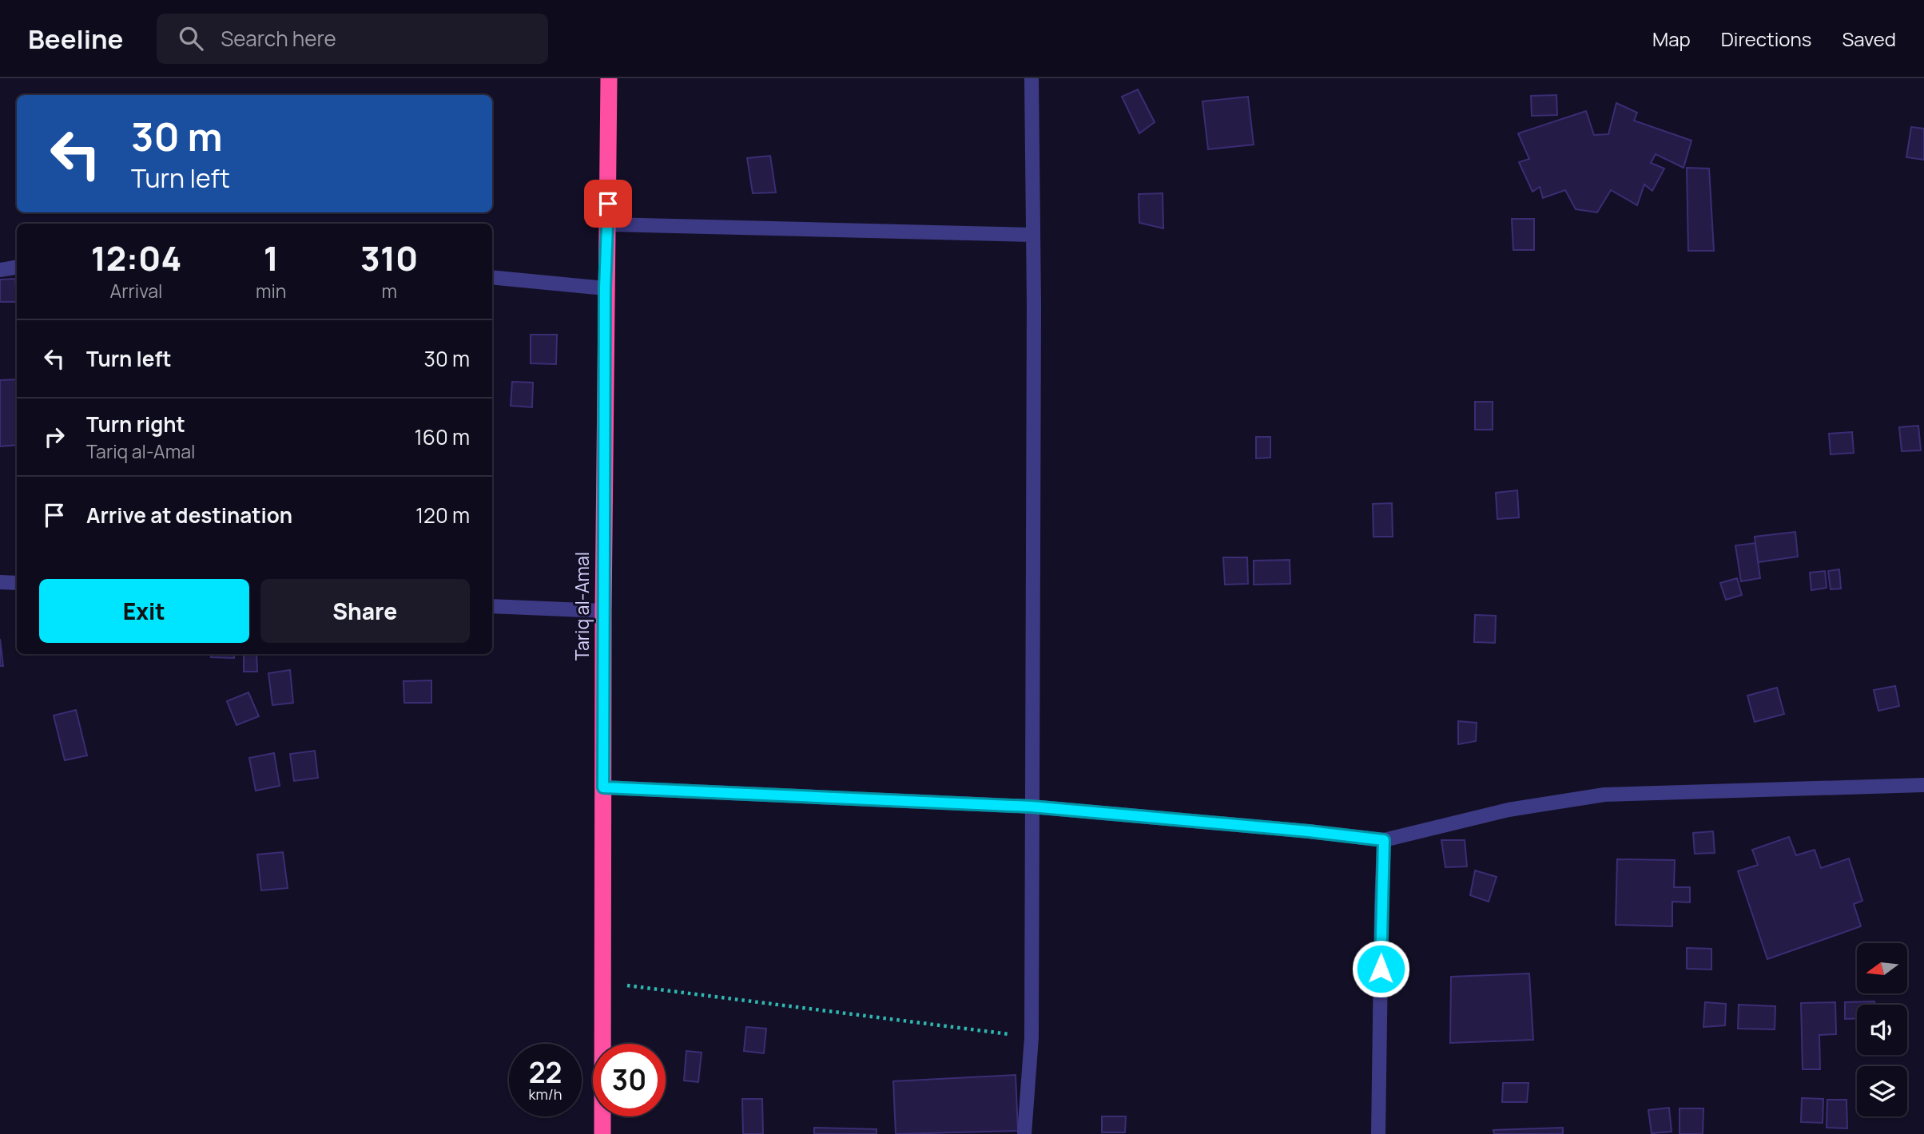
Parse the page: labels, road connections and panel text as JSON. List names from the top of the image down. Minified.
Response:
{"streets":{"highway":["Tariq al-Amal"]},"north":"left","page":{"header":"Beeline","search":"Search here","nav":["Map","Directions","Saved"],"turn":["30 m","Turn left"],"eta":["12:04","Arrival","1","min","310","m"],"list":[{"name":"Turn left","value":"30 m"},{"name":"Turn right","note":"Tariq al-Amal","value":"160 m"},{"name":"Arrive at destination","value":"120 m"}],"buttons":["Exit","Share"],"speed":"22 km/h","limit":"30"}}
